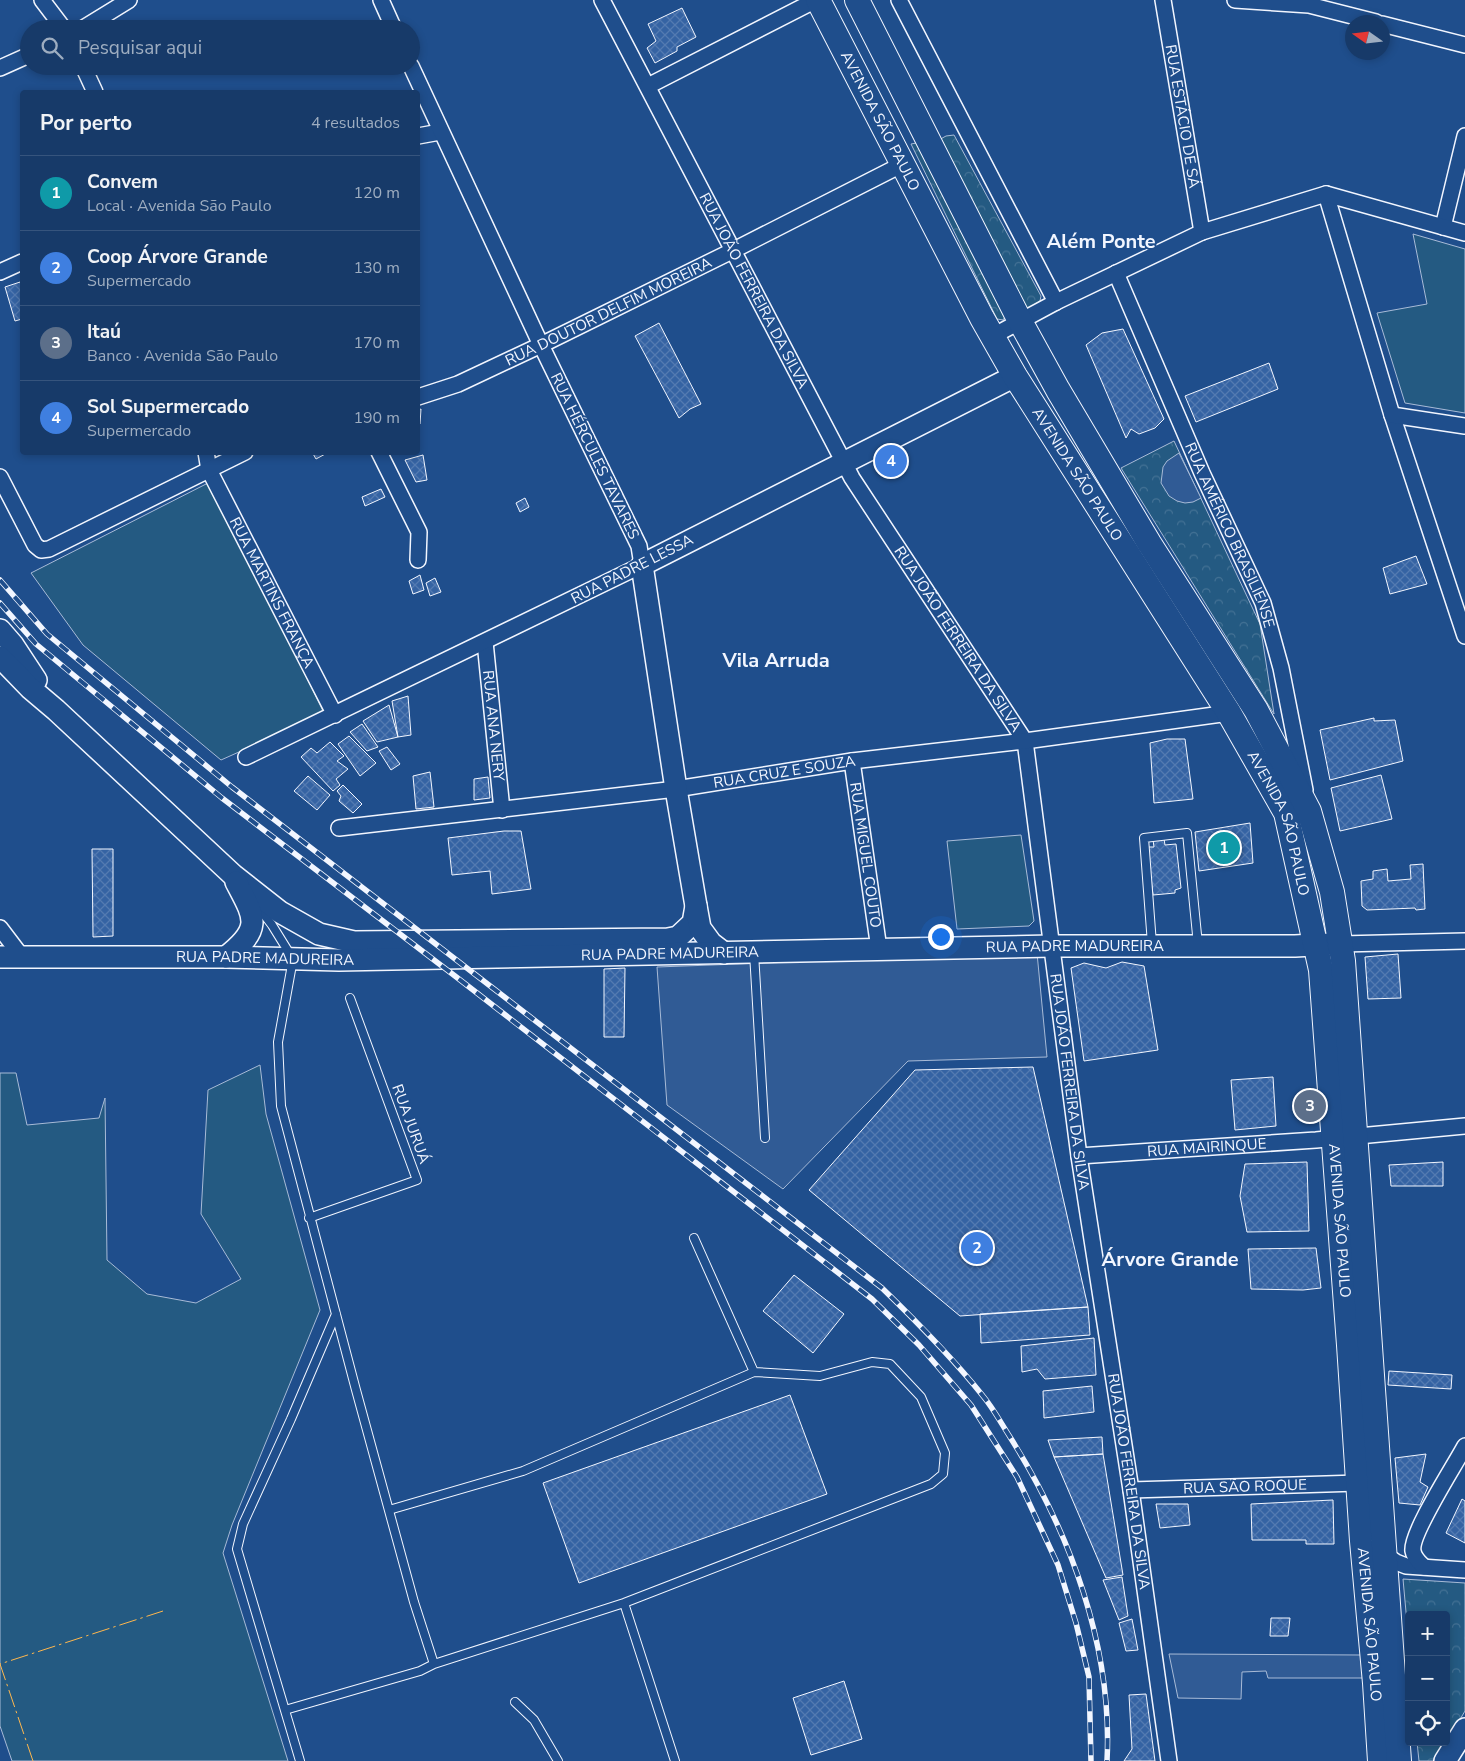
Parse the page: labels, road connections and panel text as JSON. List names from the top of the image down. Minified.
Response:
{"streets":{"main road":["AVENIDA SÃO PAULO","RUA HÉRCULES TAVARES","RUA PADRE LESSA","RUA PADRE MADUREIRA"],"street":["RUA ESTÁCIO DE SÁ","RUA JOÃO FERREIRA DA SILVA","RUA DOUTOR DELFIM MOREIRA","RUA AMÉRICO BRASILIENSE","RUA MARTINS FRANÇA","RUA ANA NERY","RUA CRUZ E SOUZA","RUA MIGUEL COUTO","RUA MAIRINQUE","RUA SÃO ROQUE"],"lane":["RUA JURUÁ"]},"crossings":[["AVENIDA SÃO PAULO","RUA DOUTOR DELFIM MOREIRA"],["AVENIDA SÃO PAULO","RUA AMÉRICO BRASILIENSE"],["AVENIDA SÃO PAULO","RUA PADRE LESSA"],["AVENIDA SÃO PAULO","RUA CRUZ E SOUZA"],["AVENIDA SÃO PAULO","RUA PADRE MADUREIRA"],["AVENIDA SÃO PAULO","RUA MAIRINQUE"],["AVENIDA SÃO PAULO","RUA SÃO ROQUE"],["RUA JOÃO FERREIRA DA SILVA","RUA DOUTOR DELFIM MOREIRA"],["RUA JOÃO FERREIRA DA SILVA","RUA PADRE LESSA"],["RUA JOÃO FERREIRA DA SILVA","RUA CRUZ E SOUZA"],["RUA JOÃO FERREIRA DA SILVA","RUA PADRE MADUREIRA"],["RUA JOÃO FERREIRA DA SILVA","RUA MAIRINQUE"],["RUA JOÃO FERREIRA DA SILVA","RUA SÃO ROQUE"],["RUA DOUTOR DELFIM MOREIRA","RUA HÉRCULES TAVARES"],["RUA HÉRCULES TAVARES","RUA PADRE LESSA"],["RUA HÉRCULES TAVARES","RUA CRUZ E SOUZA"],["RUA HÉRCULES TAVARES","RUA PADRE MADUREIRA"],["RUA PADRE LESSA","RUA MARTINS FRANÇA"],["RUA PADRE LESSA","RUA ANA NERY"],["RUA ANA NERY","RUA CRUZ E SOUZA"],["RUA CRUZ E SOUZA","RUA MIGUEL COUTO"],["RUA MIGUEL COUTO","RUA PADRE MADUREIRA"]],"districts":["Além Ponte","Vila Arruda","Árvore Grande"],"north":"left","page":{"search":"Pesquisar aqui","heading":["Por perto","4 resultados"],"list":[{"mark":"1","name":"Convem","note":"Local · Avenida São Paulo","value":"120 m"},{"mark":"2","name":"Coop Árvore Grande","note":"Supermercado","value":"130 m"},{"mark":"3","name":"Itaú","note":"Banco · Avenida São Paulo","value":"170 m"},{"mark":"4","name":"Sol Supermercado","note":"Supermercado","value":"190 m"}],"pins":["4","1","3","2"],"map_buttons":["+","−"]}}
